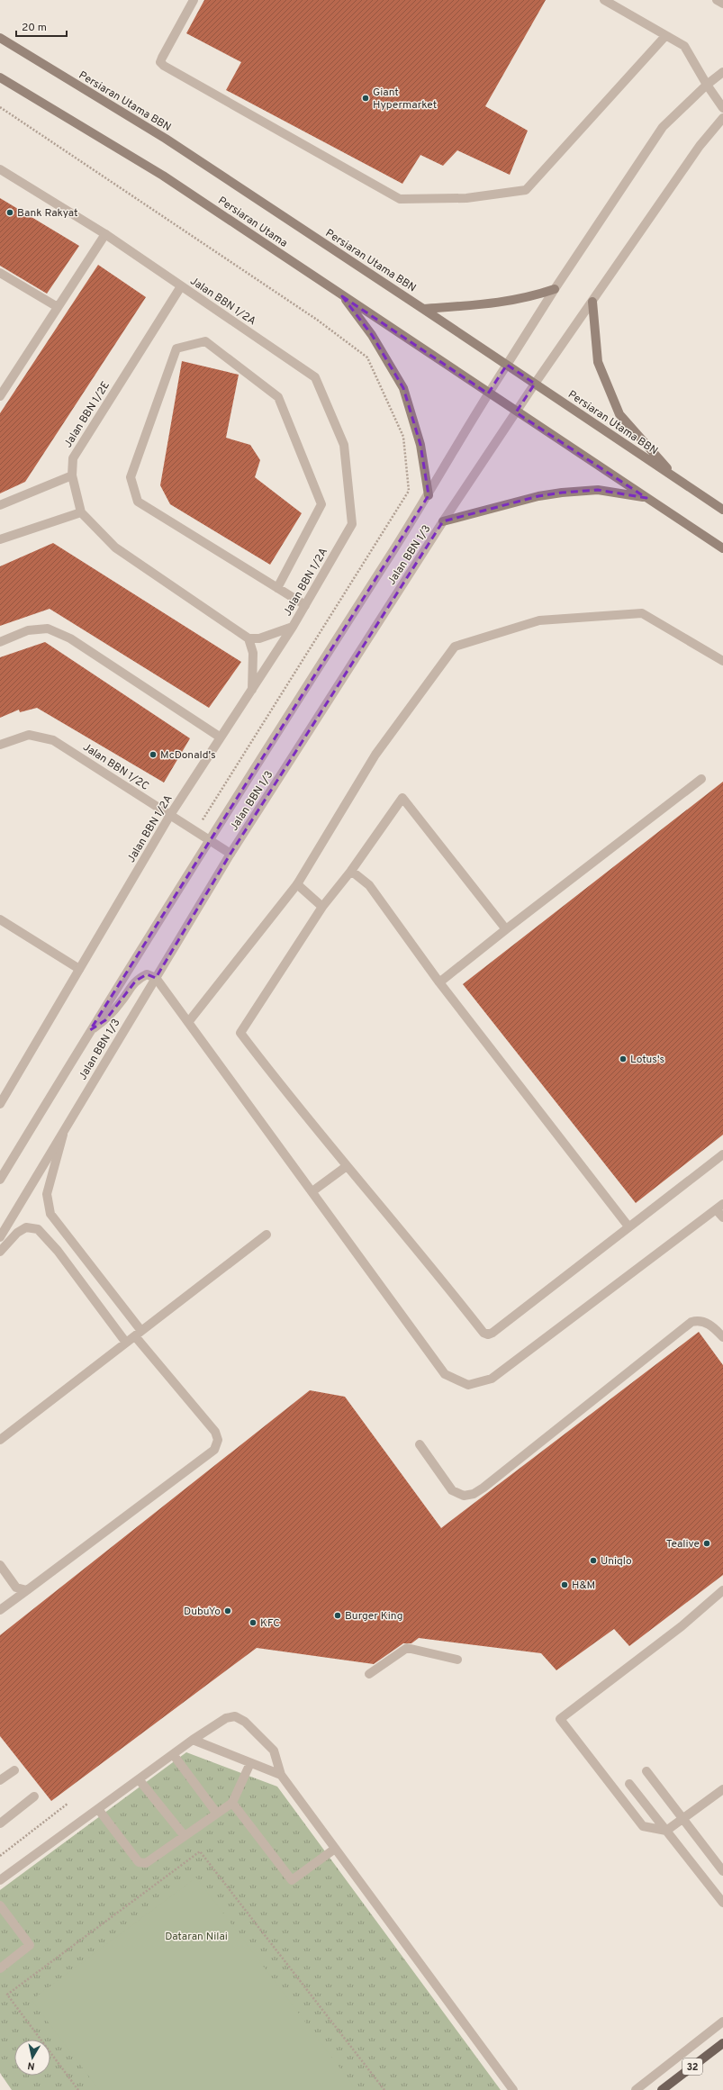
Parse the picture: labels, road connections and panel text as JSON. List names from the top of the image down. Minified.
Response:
{"streets":{"main road":["Persiaran Utama BBN","Persiaran Utama","32"],"street":["Jalan BBN 1/2A","Jalan BBN 1/2E","Jalan BBN 1/3","Jalan BBN 1/2C"]},"crossings":[["Persiaran Utama BBN","Jalan BBN 1/3"],["Persiaran Utama","Jalan BBN 1/3"],["Jalan BBN 1/2A","Jalan BBN 1/2E"],["Jalan BBN 1/2A","Jalan BBN 1/2C"],["Jalan BBN 1/3","Jalan BBN 1/2C"]],"parks":["Dataran Nilai"],"places":["Giant Hypermarket","Bank Rakyat","McDonald's","Lotus's","Tealive","Uniqlo","H&M","DubuYo","Burger King","KFC"],"scale_bar":"20 m","north":"bottom"}
